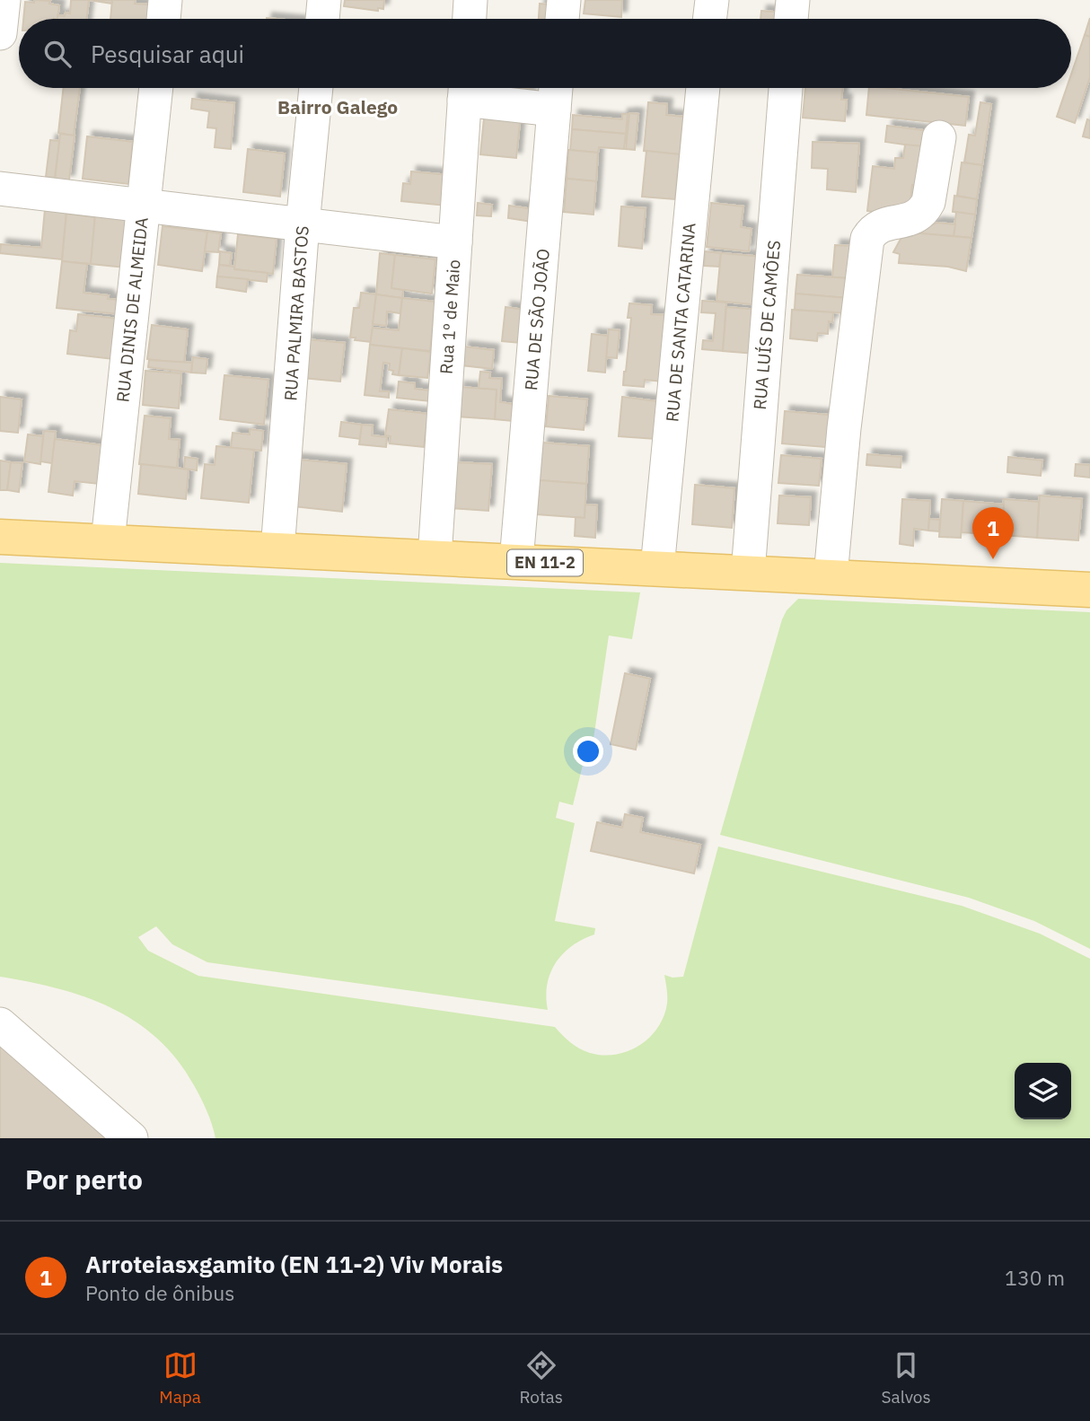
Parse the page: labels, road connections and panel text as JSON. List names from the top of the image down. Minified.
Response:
{"streets":{"main road":["EN 11-2"],"street":["RUA DINIS DE ALMEIDA","RUA PALMIRA BASTOS","Rua 1º de Maio","RUA DE SÃO JOÃO","RUA DE SANTA CATARINA","RUA LUÍS DE CAMÕES"]},"crossings":[["RUA DINIS DE ALMEIDA","EN 11-2"],["RUA PALMIRA BASTOS","EN 11-2"],["Rua 1º de Maio","EN 11-2"],["RUA DE SÃO JOÃO","EN 11-2"],["RUA DE SANTA CATARINA","EN 11-2"],["RUA LUÍS DE CAMÕES","EN 11-2"]],"districts":["Bairro Galego"],"page":{"search":"Pesquisar aqui","pins":"1","heading":"Por perto","list":[{"mark":"1","name":"Arroteiasxgamito (EN 11-2) Viv Morais","note":"Ponto de ônibus","value":"130 m"}],"nav":["Mapa","Rotas","Salvos"]}}
